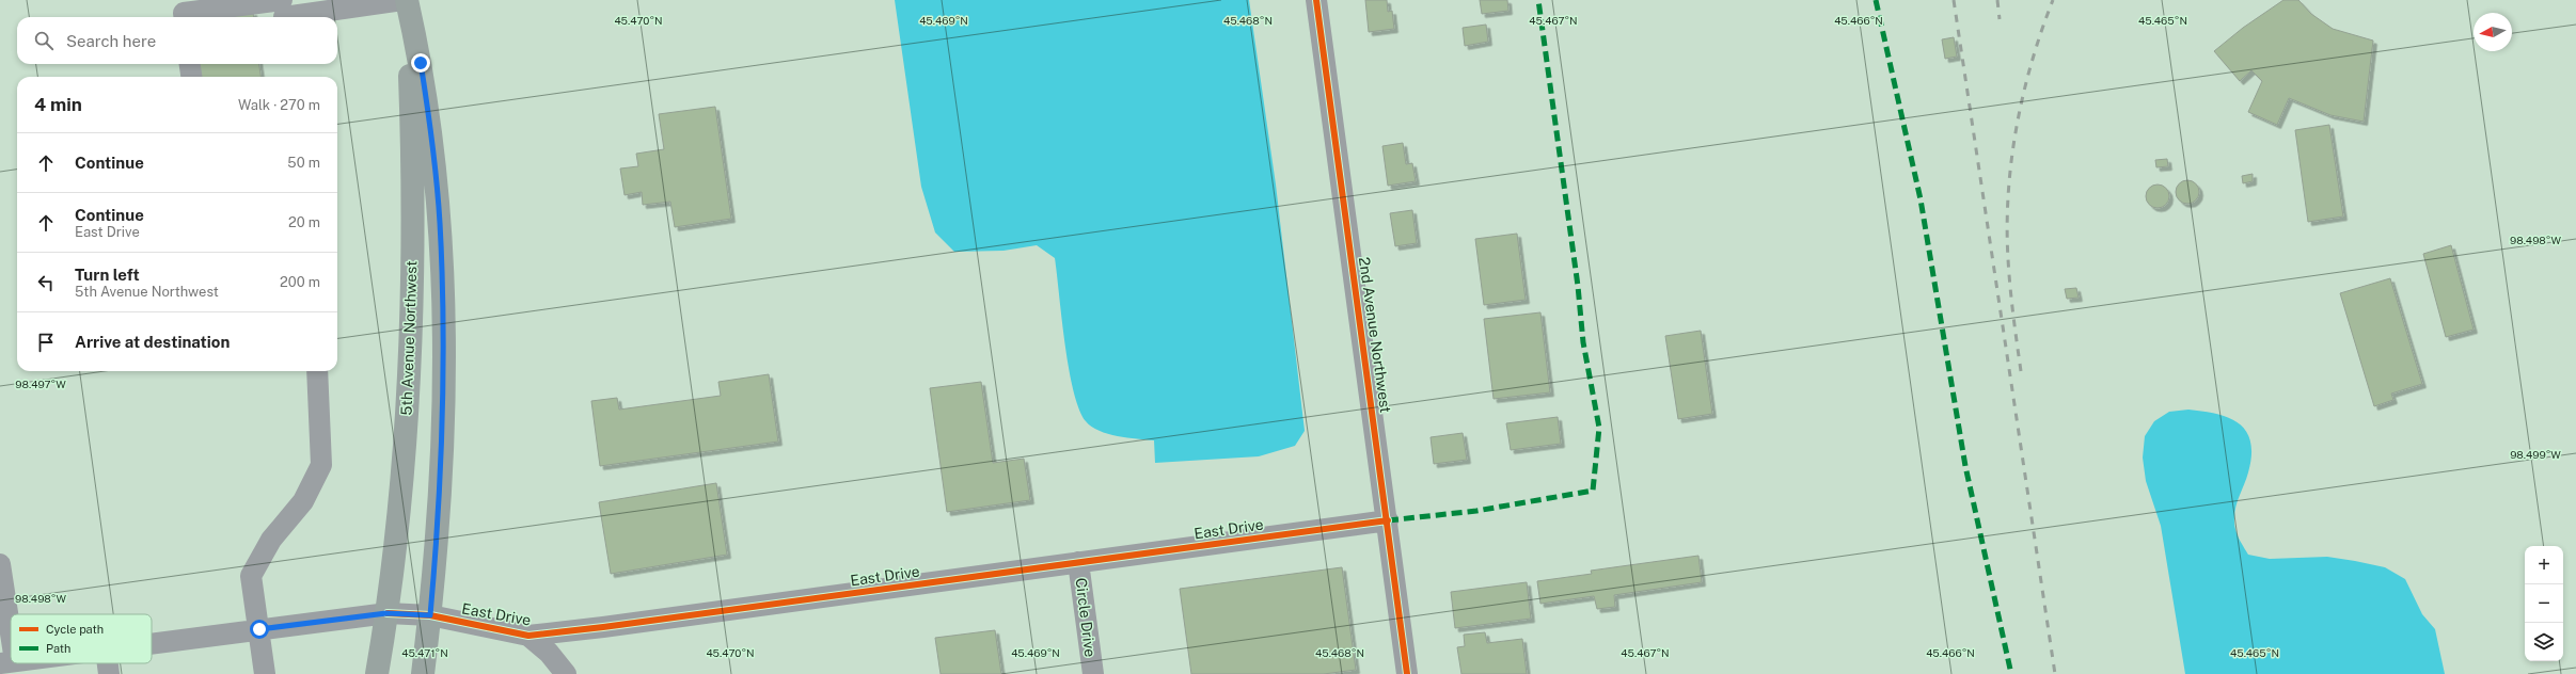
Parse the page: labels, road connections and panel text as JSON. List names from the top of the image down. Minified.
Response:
{"streets":{"main road":["5th Avenue Northwest"],"street":["2nd Avenue Northwest","East Drive","Circle Drive"]},"crossings":[["2nd Avenue Northwest","East Drive"],["5th Avenue Northwest","East Drive"],["East Drive","Circle Drive"]],"legend":["Cycle path","Path"],"north":"left","page":{"search":"Search here","heading":["4 min","Walk · 270 m"],"list":[["Continue","50 m"],["Continue","East Drive","20 m"],["Turn left","5th Avenue Northwest","200 m"],"Arrive at destination"],"map_buttons":["+","−"]},"coordinates":["45.470°N","45.469°N","45.468°N","45.467°N","45.466°N","45.465°N","98.498°W","98.497°W","98.499°W","45.471°N"]}
